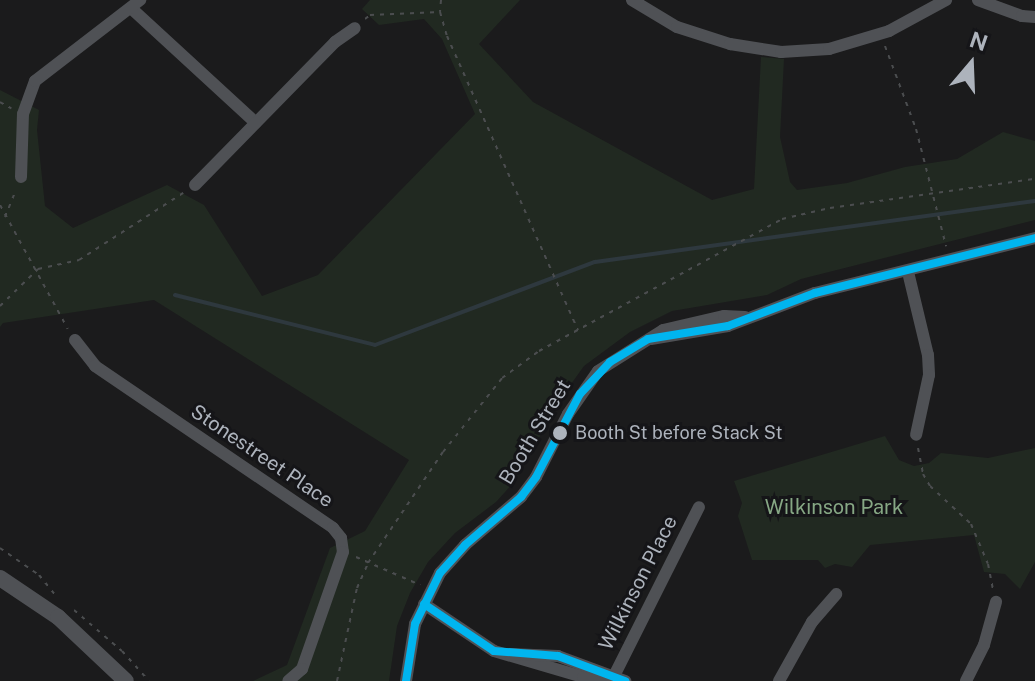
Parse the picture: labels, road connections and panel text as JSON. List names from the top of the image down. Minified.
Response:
{"streets":{"street":["Booth Street","Stonestreet Place","Wilkinson Place"]},"parks":["Wilkinson Park"],"places":["Booth St before Stack St"],"north":"top"}
